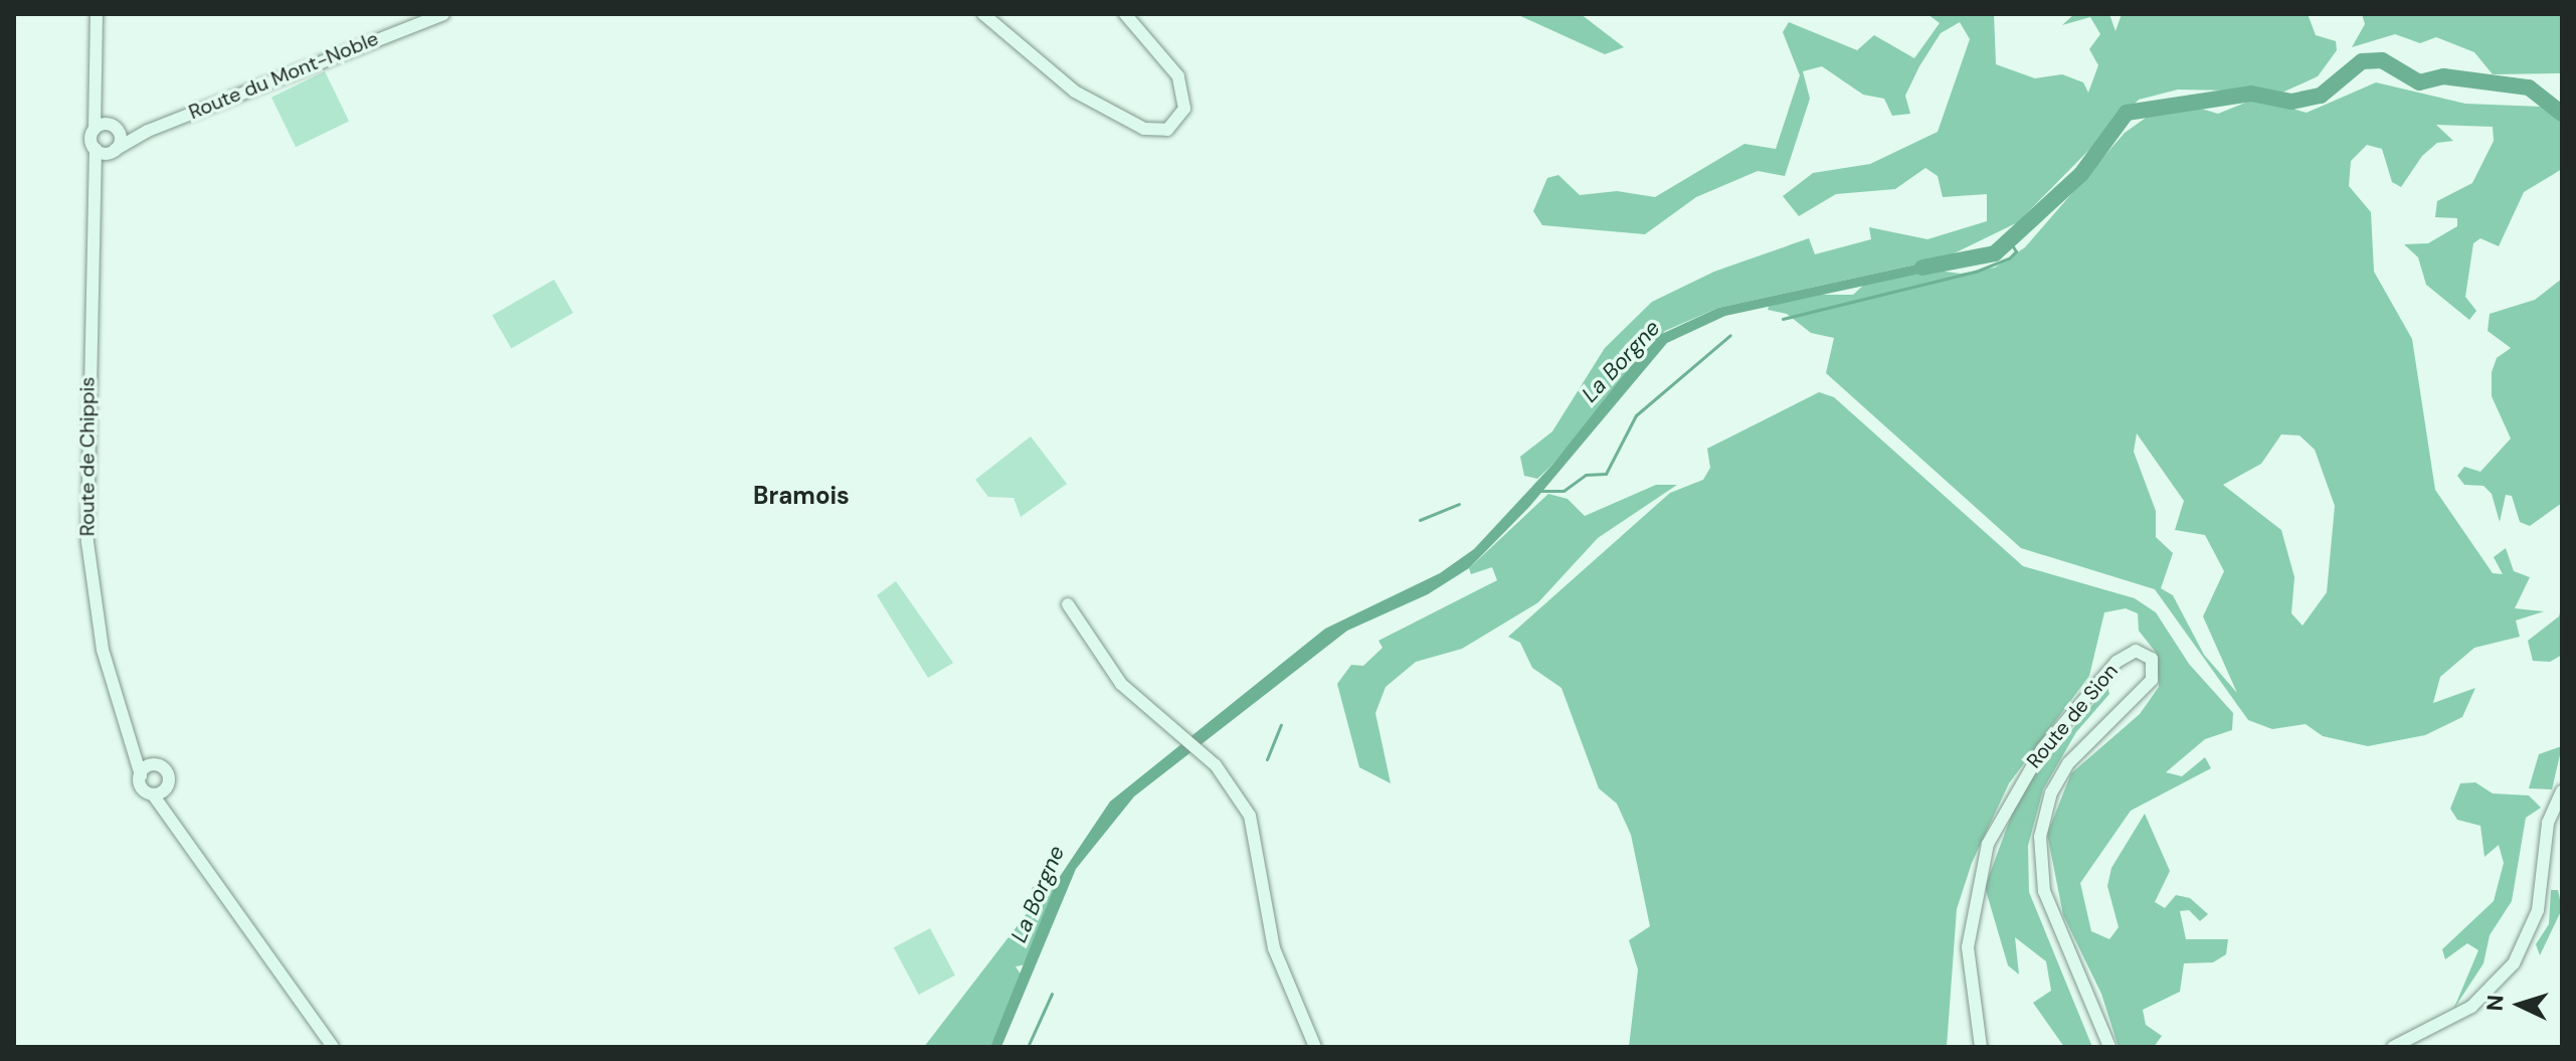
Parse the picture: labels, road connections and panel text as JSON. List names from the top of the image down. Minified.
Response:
{"streets":{"street":["Route du Mont-Noble","Route de Chippis","Route de Sion"]},"crossings":[["Route du Mont-Noble","Route de Chippis"]],"districts":["Bramois"],"water":["La Borgne"],"north":"left"}
